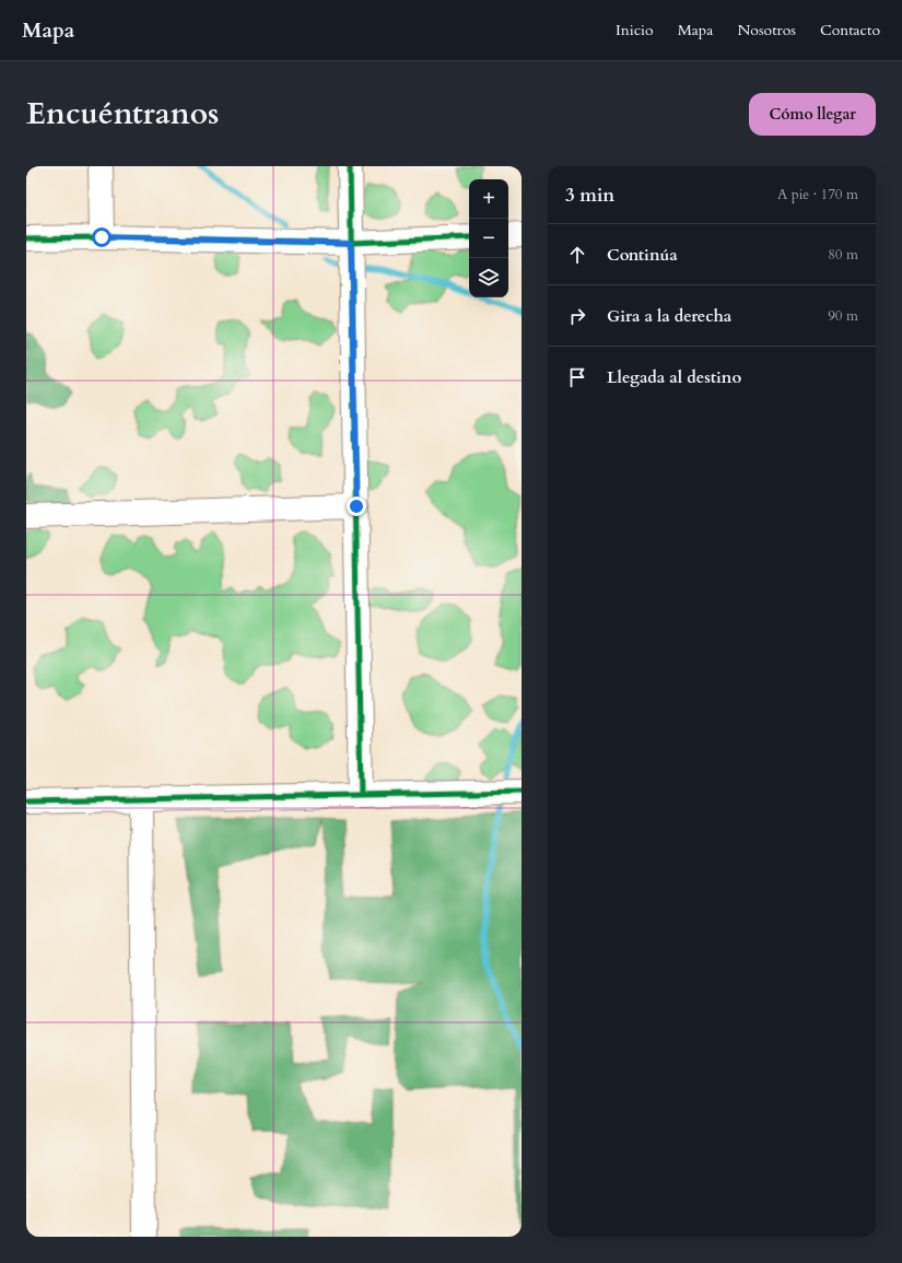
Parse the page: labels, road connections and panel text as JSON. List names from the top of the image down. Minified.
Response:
{"page":{"header":"Mapa","nav":["Inicio","Mapa","Nosotros","Contacto"],"title":"Encuéntranos","buttons":"Cómo llegar","heading":["3 min","A pie · 170 m"],"map_buttons":["+","−"],"list":[["Continúa","80 m"],["Gira a la derecha","90 m"],"Llegada al destino"]}}
